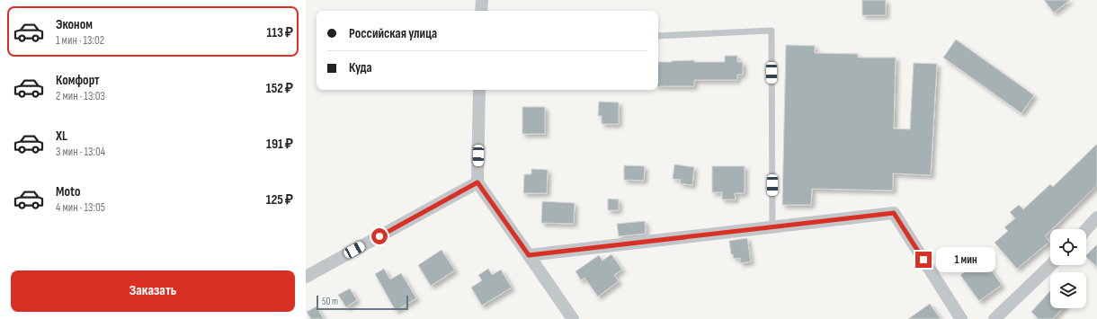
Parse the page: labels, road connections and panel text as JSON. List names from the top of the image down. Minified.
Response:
{"scale_bar":"50 m","page":{"list":[{"name":"Эконом","note":"1 мин · 13:02","value":"113 ₽"},{"name":"Комфорт","note":"2 мин · 13:03","value":"152 ₽"},{"name":"XL","note":"3 мин · 13:04","value":"191 ₽"},{"name":"Moto","note":"4 мин · 13:05","value":"125 ₽"}],"banner":["Российская улица","Куда"],"bubble":"1 мин","buttons":"Заказать","scale":"50 m"}}
